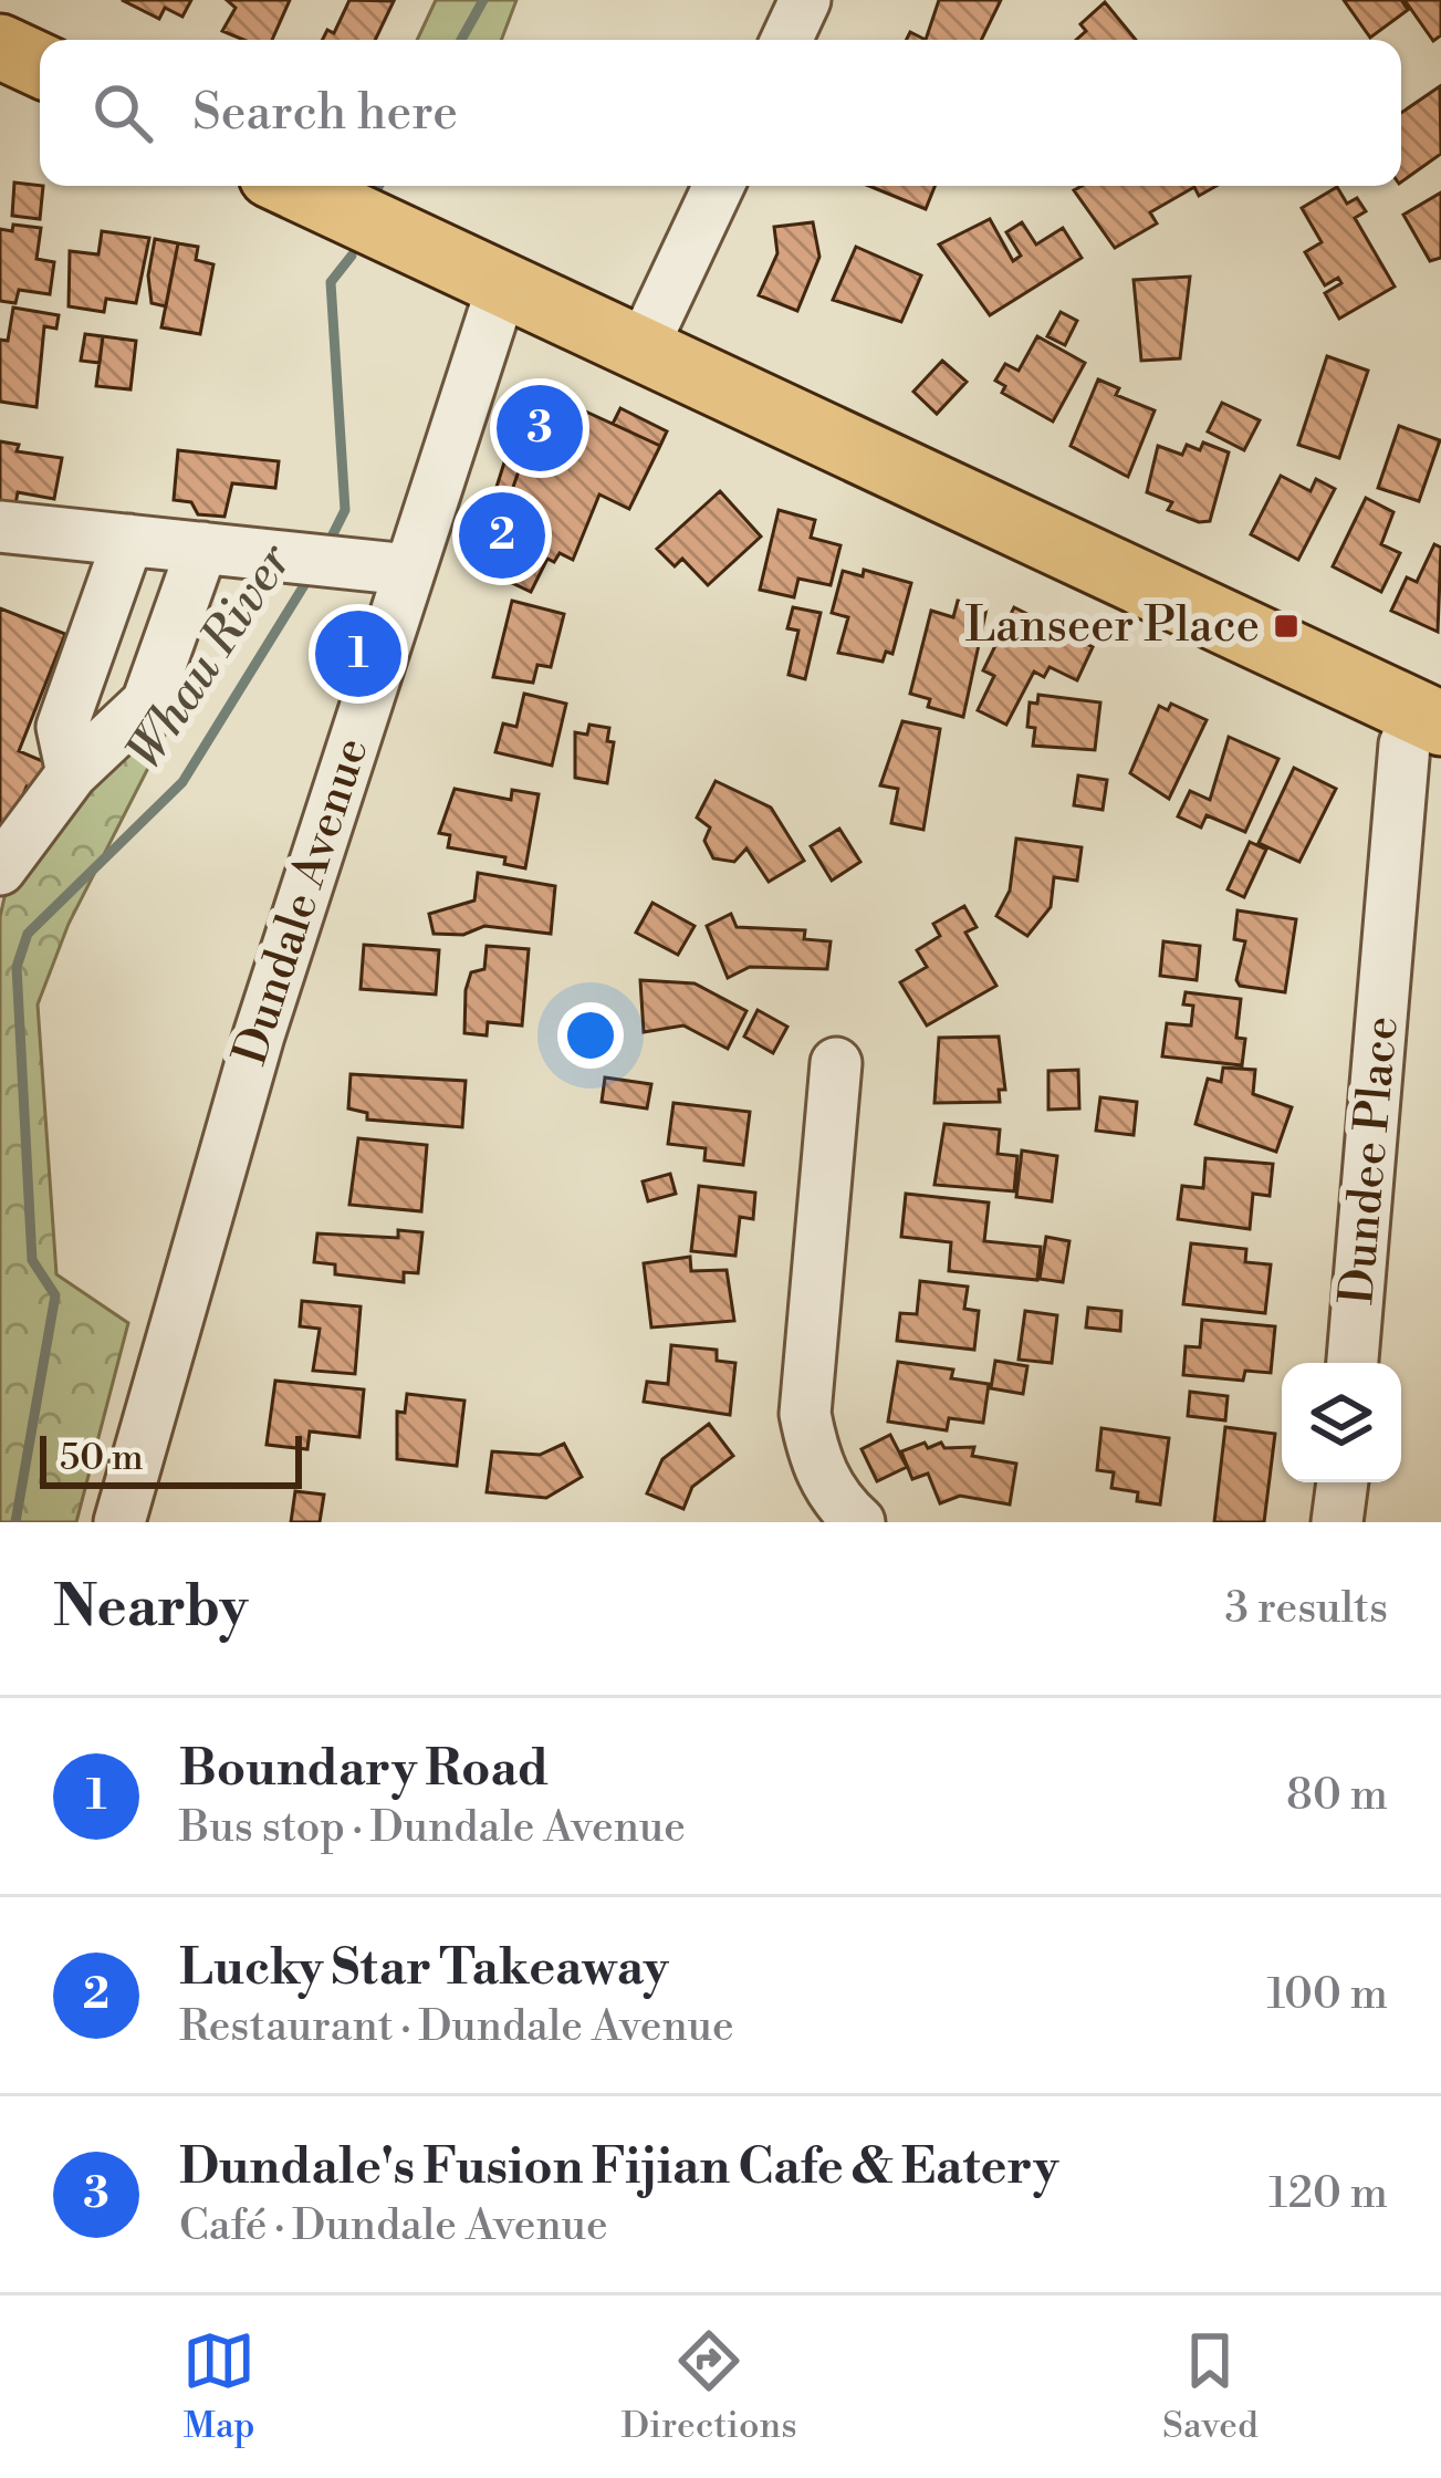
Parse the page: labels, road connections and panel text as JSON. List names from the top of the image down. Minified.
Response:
{"streets":{"street":["Dundale Avenue","Dundee Place"]},"water":["Whau River"],"places":{"transit":["Lanseer Place"]},"scale_bar":"50 m","page":{"search":"Search here","pins":["3","2","1"],"scale":"50 m","heading":["Nearby","3 results"],"list":[{"mark":"1","name":"Boundary Road","note":"Bus stop · Dundale Avenue","value":"80 m"},{"mark":"2","name":"Lucky Star Takeaway","note":"Restaurant · Dundale Avenue","value":"100 m"},{"mark":"3","name":"Dundale's Fusion Fijian Cafe & Eatery","note":"Café · Dundale Avenue","value":"120 m"}],"nav":["Map","Directions","Saved"]}}
